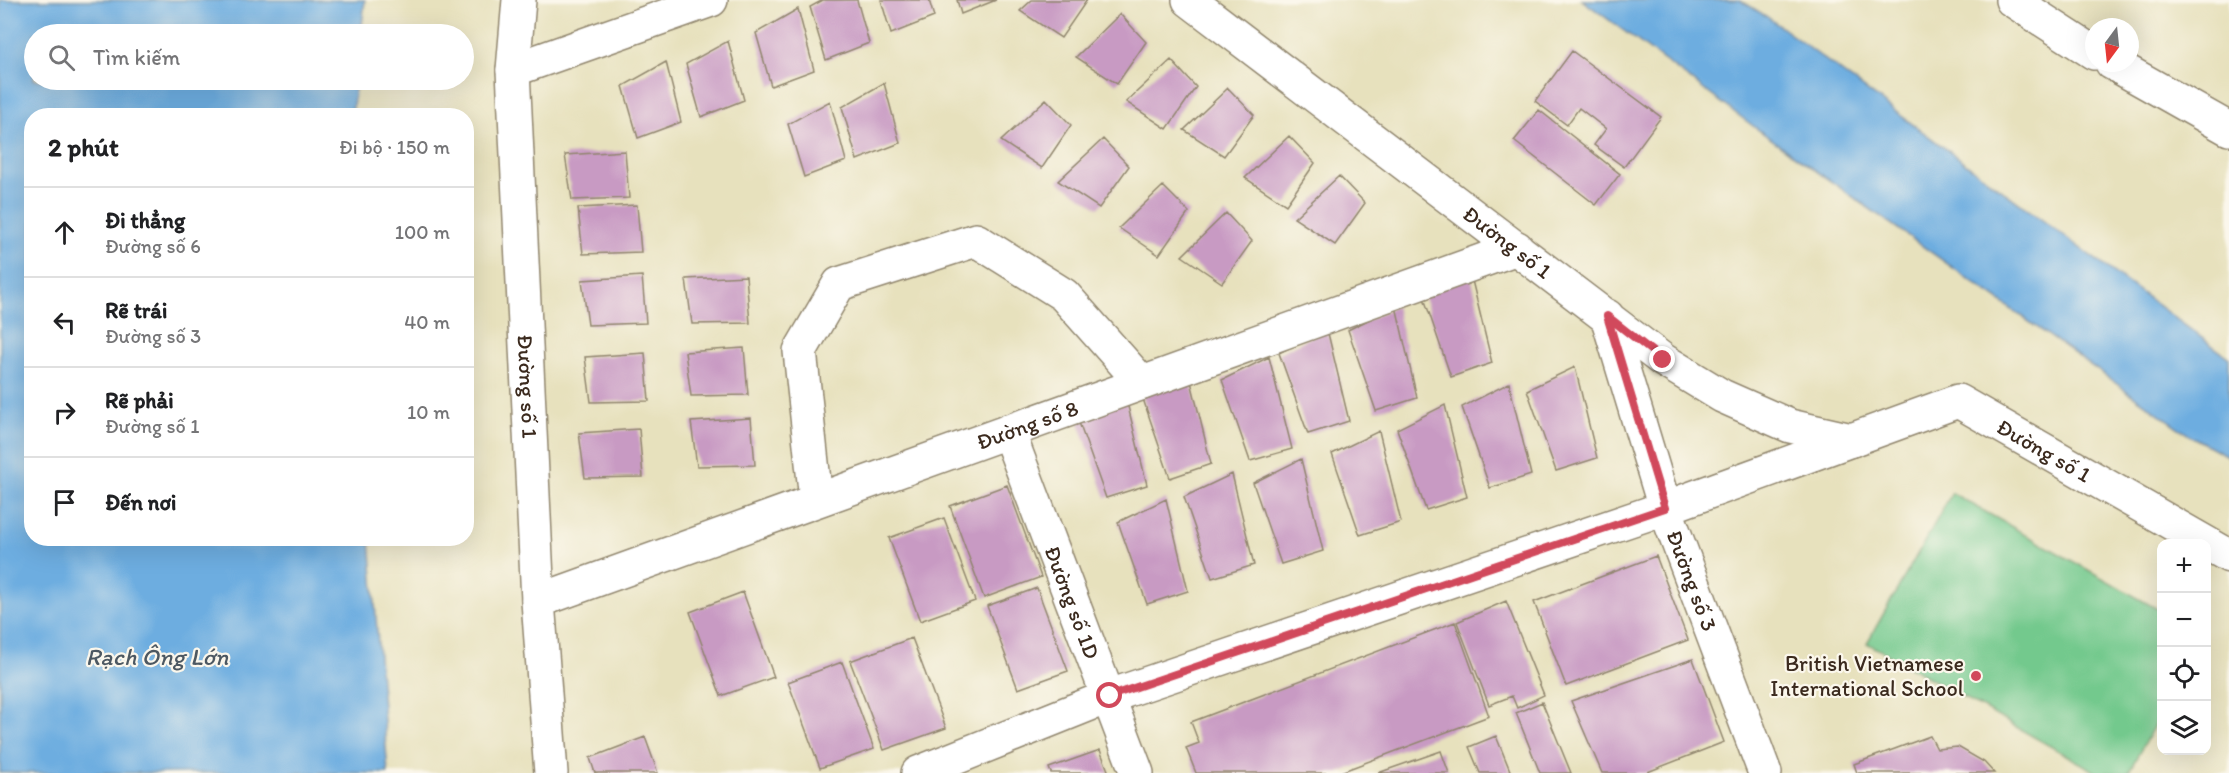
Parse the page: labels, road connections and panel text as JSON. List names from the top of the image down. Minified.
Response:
{"streets":{"street":["Đường số 1","Đường số 8","Đường số 3","Đường số 1D"]},"crossings":[["Đường số 1","Đường số 8"],["Đường số 1","Đường số 3"],["Đường số 1","Đường số 1D"],["Đường số 8","Đường số 1D"]],"water":["Rạch Ông Lớn"],"places":["British Vietnamese International School"],"north":"bottom","page":{"search":"Tìm kiếm","heading":["2 phút","Đi bộ · 150 m"],"list":[["Đi thẳng","Đường số 6","100 m"],["Rẽ trái","Đường số 3","40 m"],["Rẽ phải","Đường số 1","10 m"],"Đến nơi"],"map_buttons":["+","−"]}}
